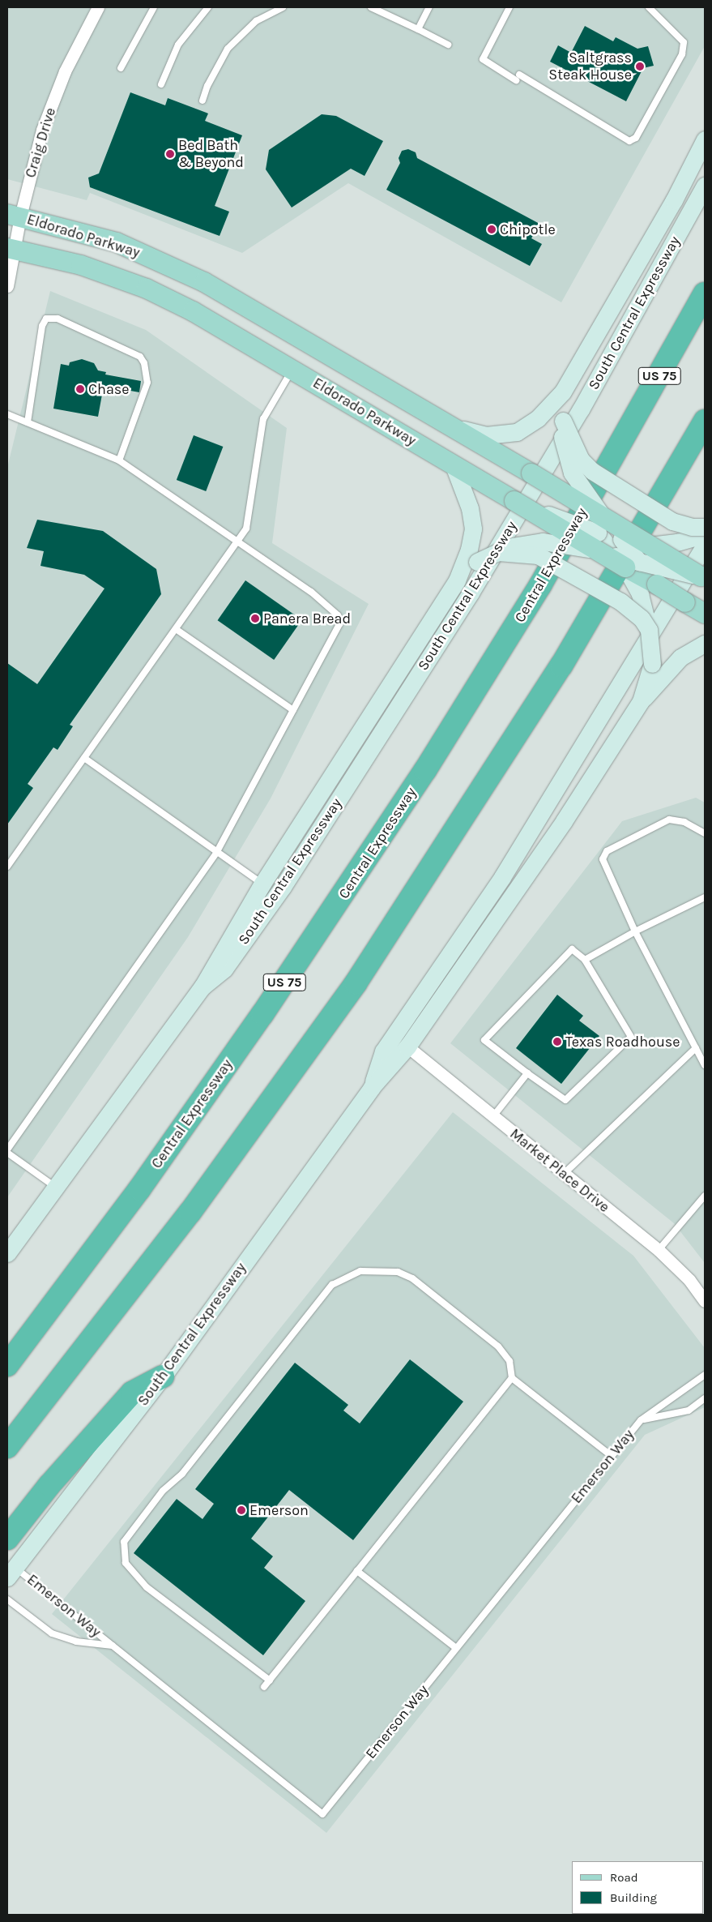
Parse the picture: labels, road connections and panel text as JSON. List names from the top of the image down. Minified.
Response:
{"streets":{"highway":["US 75","Central Expressway"],"main road":["Eldorado Parkway","South Central Expressway"],"street":["Craig Drive","Market Place Drive"],"lane":["Emerson Way"]},"crossings":[["Craig Drive","Eldorado Parkway"],["Eldorado Parkway","South Central Expressway"],["South Central Expressway","Market Place Drive"],["South Central Expressway","Emerson Way"]],"places":["Saltgrass Steak House","Bed Bath & Beyond","Chipotle","Chase","Panera Bread","Texas Roadhouse","Emerson"],"legend":["Road","Building"]}
